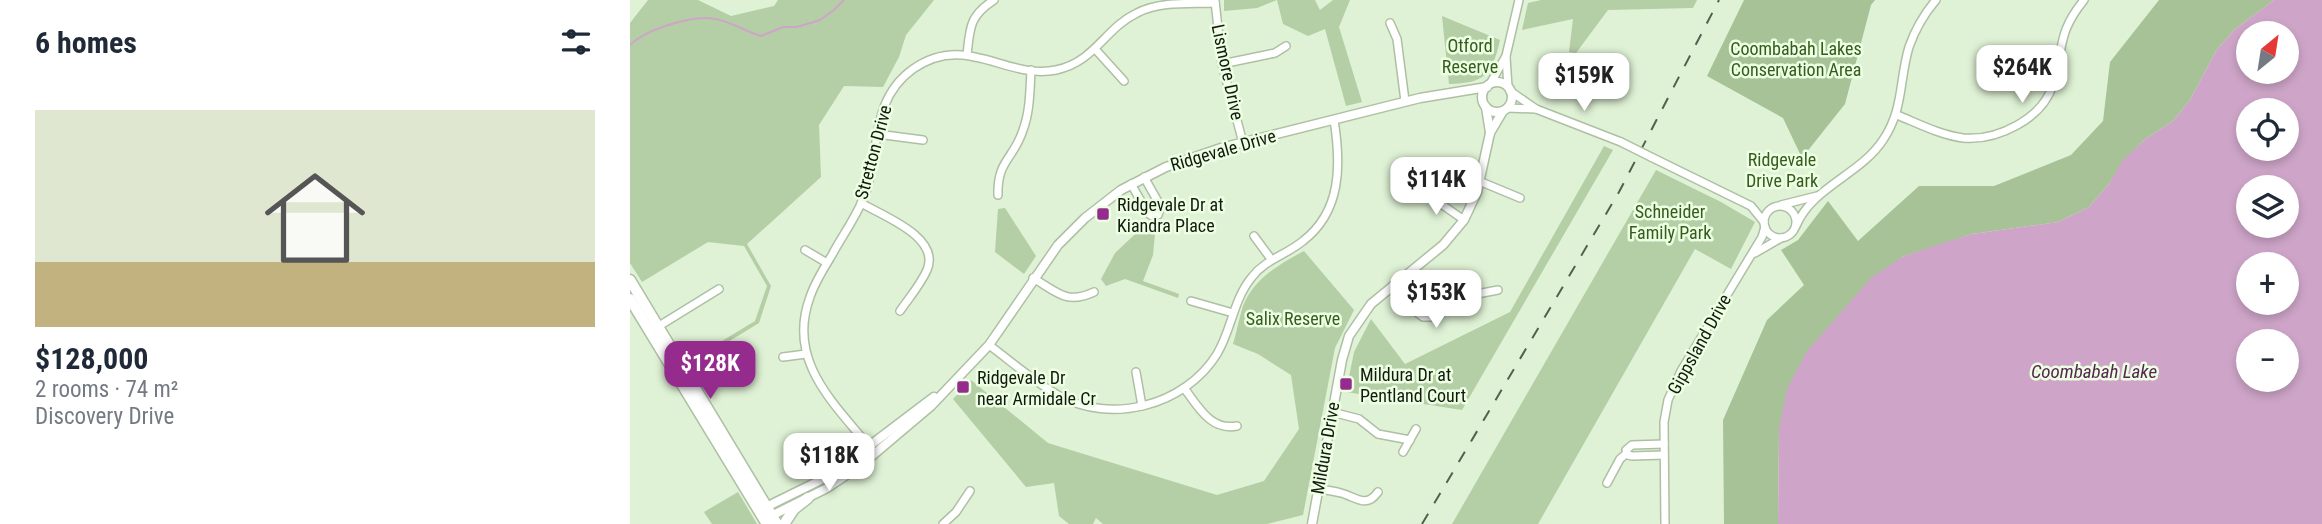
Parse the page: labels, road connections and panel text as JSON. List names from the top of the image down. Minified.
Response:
{"streets":{"street":["Lismore Drive","Ridgevale Drive","Stretton Drive","Gippsland Drive","Mildura Drive"]},"crossings":[["Lismore Drive","Ridgevale Drive"],["Lismore Drive","Stretton Drive"],["Ridgevale Drive","Stretton Drive"],["Ridgevale Drive","Mildura Drive"]],"water":["Coombabah Lake"],"parks":["Otford Reserve","Coombabah Lakes Conservation Area","Ridgevale Drive Park","Schneider Family Park","Salix Reserve"],"places":{"transit":["Ridgevale Dr at Kiandra Place","Mildura Dr at Pentland Court","Ridgevale Dr near Armidale Cr"]},"north":"top right","page":{"heading":"6 homes","map_buttons":["+","−"],"price":["$264K","$159K","$114K","$153K","$128K","$118K"],"list":[{"name":"$128,000","note":"2 rooms · 74 m² · Discovery Drive"}]}}
